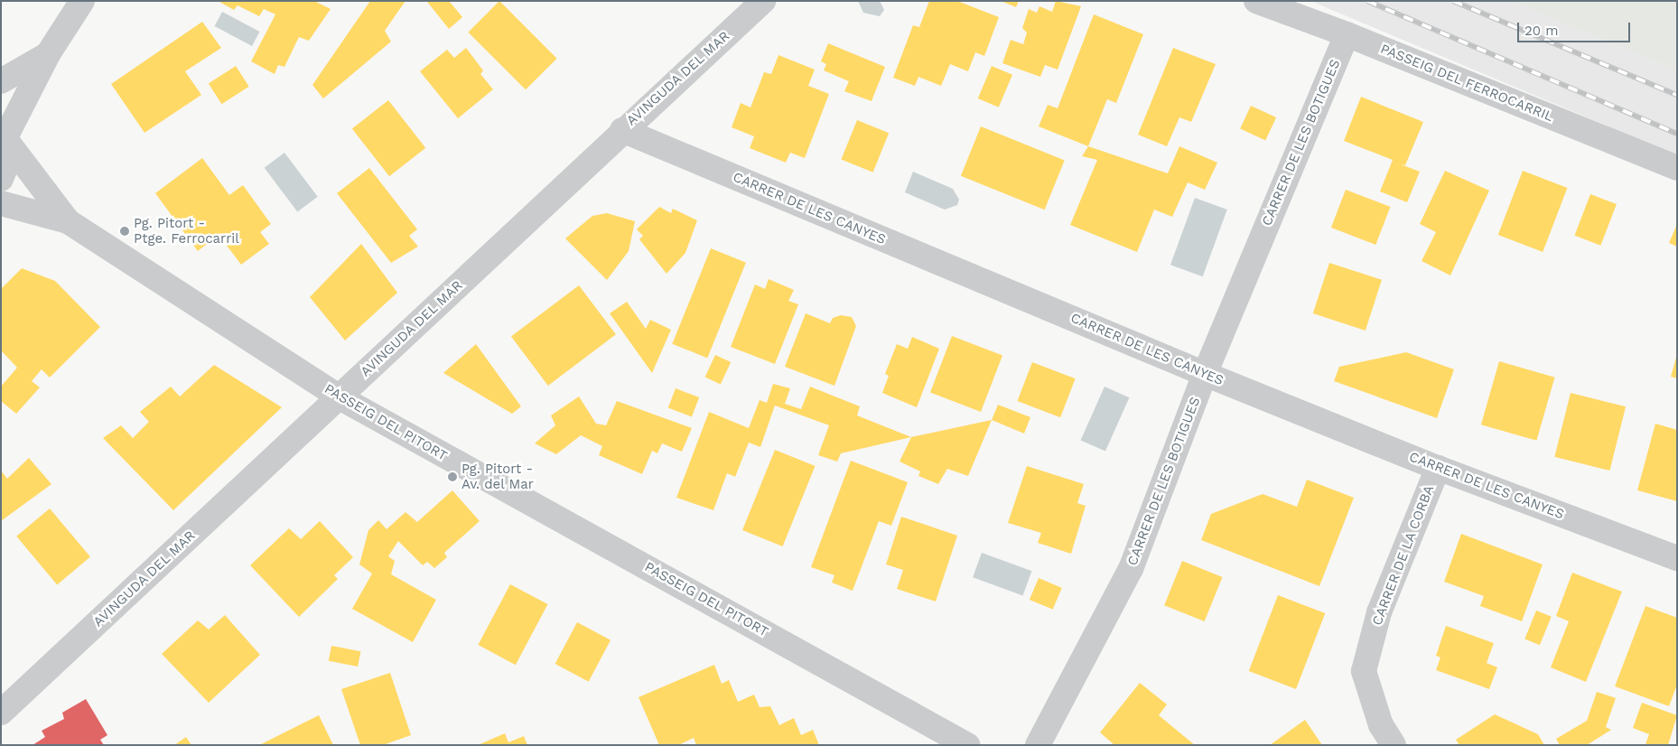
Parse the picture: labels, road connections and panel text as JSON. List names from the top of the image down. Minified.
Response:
{"streets":{"street":["AVINGUDA DEL MAR","PASSEIG DEL FERROCARRIL","CARRER DE LES BOTIGUES","CARRER DE LES CANYES","PASSEIG DEL PITORT","CARRER DE LA CORBA"]},"crossings":[["AVINGUDA DEL MAR","CARRER DE LES CANYES"],["AVINGUDA DEL MAR","PASSEIG DEL PITORT"],["PASSEIG DEL FERROCARRIL","CARRER DE LES BOTIGUES"],["CARRER DE LES BOTIGUES","CARRER DE LES CANYES"],["CARRER DE LES CANYES","CARRER DE LA CORBA"]],"places":["Pg. Pitort - Ptge. Ferrocarril","Pg. Pitort - Av. del Mar"],"scale_bar":"20 m"}
